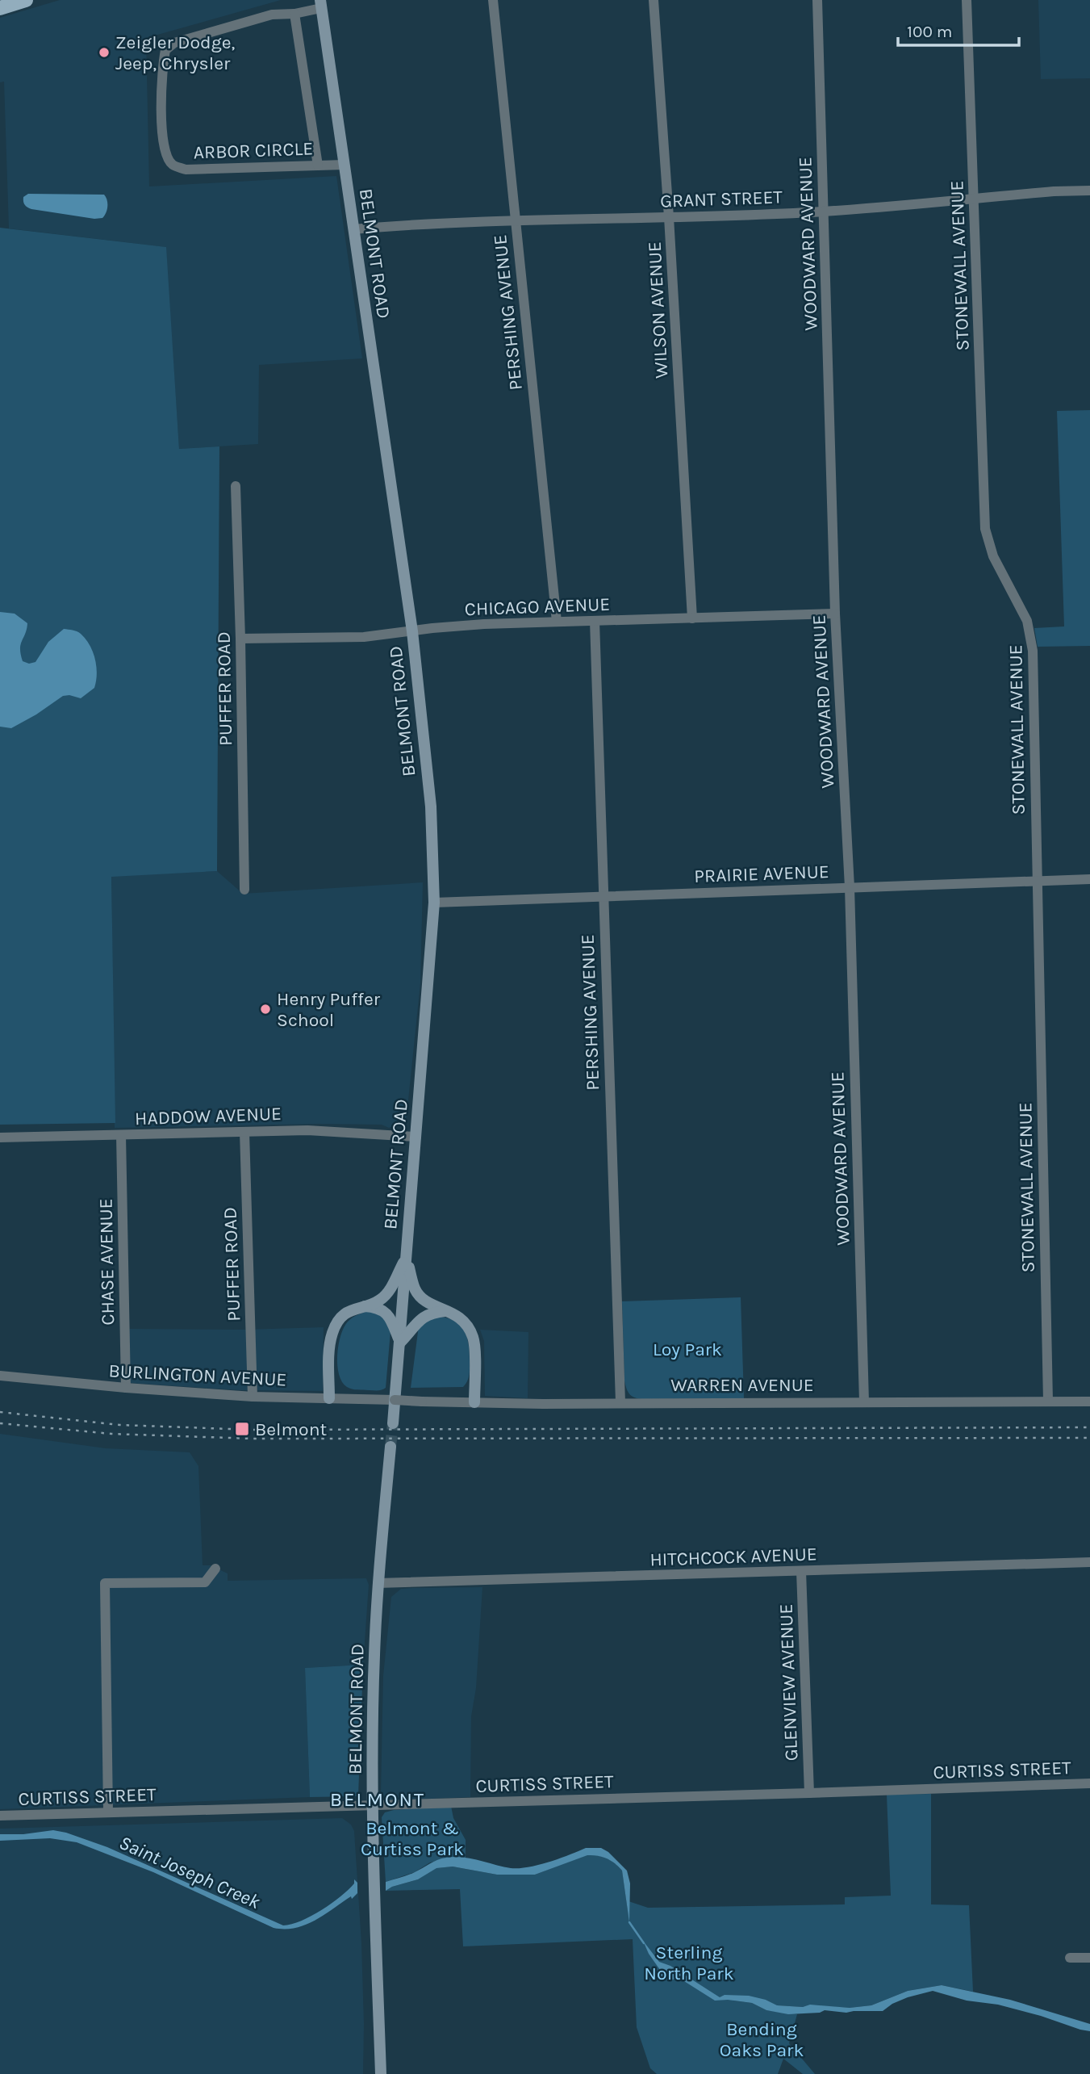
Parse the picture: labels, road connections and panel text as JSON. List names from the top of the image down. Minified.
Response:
{"streets":{"main road":["BELMONT ROAD"],"street":["ARBOR CIRCLE","GRANT STREET","WOODWARD AVENUE","STONEWALL AVENUE","WILSON AVENUE","PERSHING AVENUE","CHICAGO AVENUE","PUFFER ROAD","PRAIRIE AVENUE","HADDOW AVENUE","CHASE AVENUE","BURLINGTON AVENUE","WARREN AVENUE","HITCHCOCK AVENUE","GLENVIEW AVENUE","CURTISS STREET"]},"crossings":[["ARBOR CIRCLE","BELMONT ROAD"],["GRANT STREET","WOODWARD AVENUE"],["GRANT STREET","BELMONT ROAD"],["GRANT STREET","STONEWALL AVENUE"],["GRANT STREET","WILSON AVENUE"],["GRANT STREET","PERSHING AVENUE"],["WOODWARD AVENUE","CHICAGO AVENUE"],["WOODWARD AVENUE","PRAIRIE AVENUE"],["WOODWARD AVENUE","WARREN AVENUE"],["BELMONT ROAD","CHICAGO AVENUE"],["BELMONT ROAD","PRAIRIE AVENUE"],["BELMONT ROAD","HADDOW AVENUE"],["BELMONT ROAD","HITCHCOCK AVENUE"],["BELMONT ROAD","CURTISS STREET"],["STONEWALL AVENUE","PRAIRIE AVENUE"],["STONEWALL AVENUE","WARREN AVENUE"],["WILSON AVENUE","CHICAGO AVENUE"],["PERSHING AVENUE","CHICAGO AVENUE"],["PERSHING AVENUE","PRAIRIE AVENUE"],["PERSHING AVENUE","WARREN AVENUE"],["CHICAGO AVENUE","PUFFER ROAD"],["PUFFER ROAD","HADDOW AVENUE"],["PUFFER ROAD","BURLINGTON AVENUE"],["HADDOW AVENUE","CHASE AVENUE"],["CHASE AVENUE","BURLINGTON AVENUE"],["BURLINGTON AVENUE","WARREN AVENUE"],["HITCHCOCK AVENUE","GLENVIEW AVENUE"],["GLENVIEW AVENUE","CURTISS STREET"]],"districts":["BELMONT"],"water":["Saint Joseph Creek"],"parks":["Loy Park","Belmont & Curtiss Park","Sterling North Park","Bending Oaks Park"],"places":{"other":["Zeigler Dodge, Jeep, Chrysler","Henry Puffer School"],"transit":["Belmont"]},"scale_bar":"100 m"}
